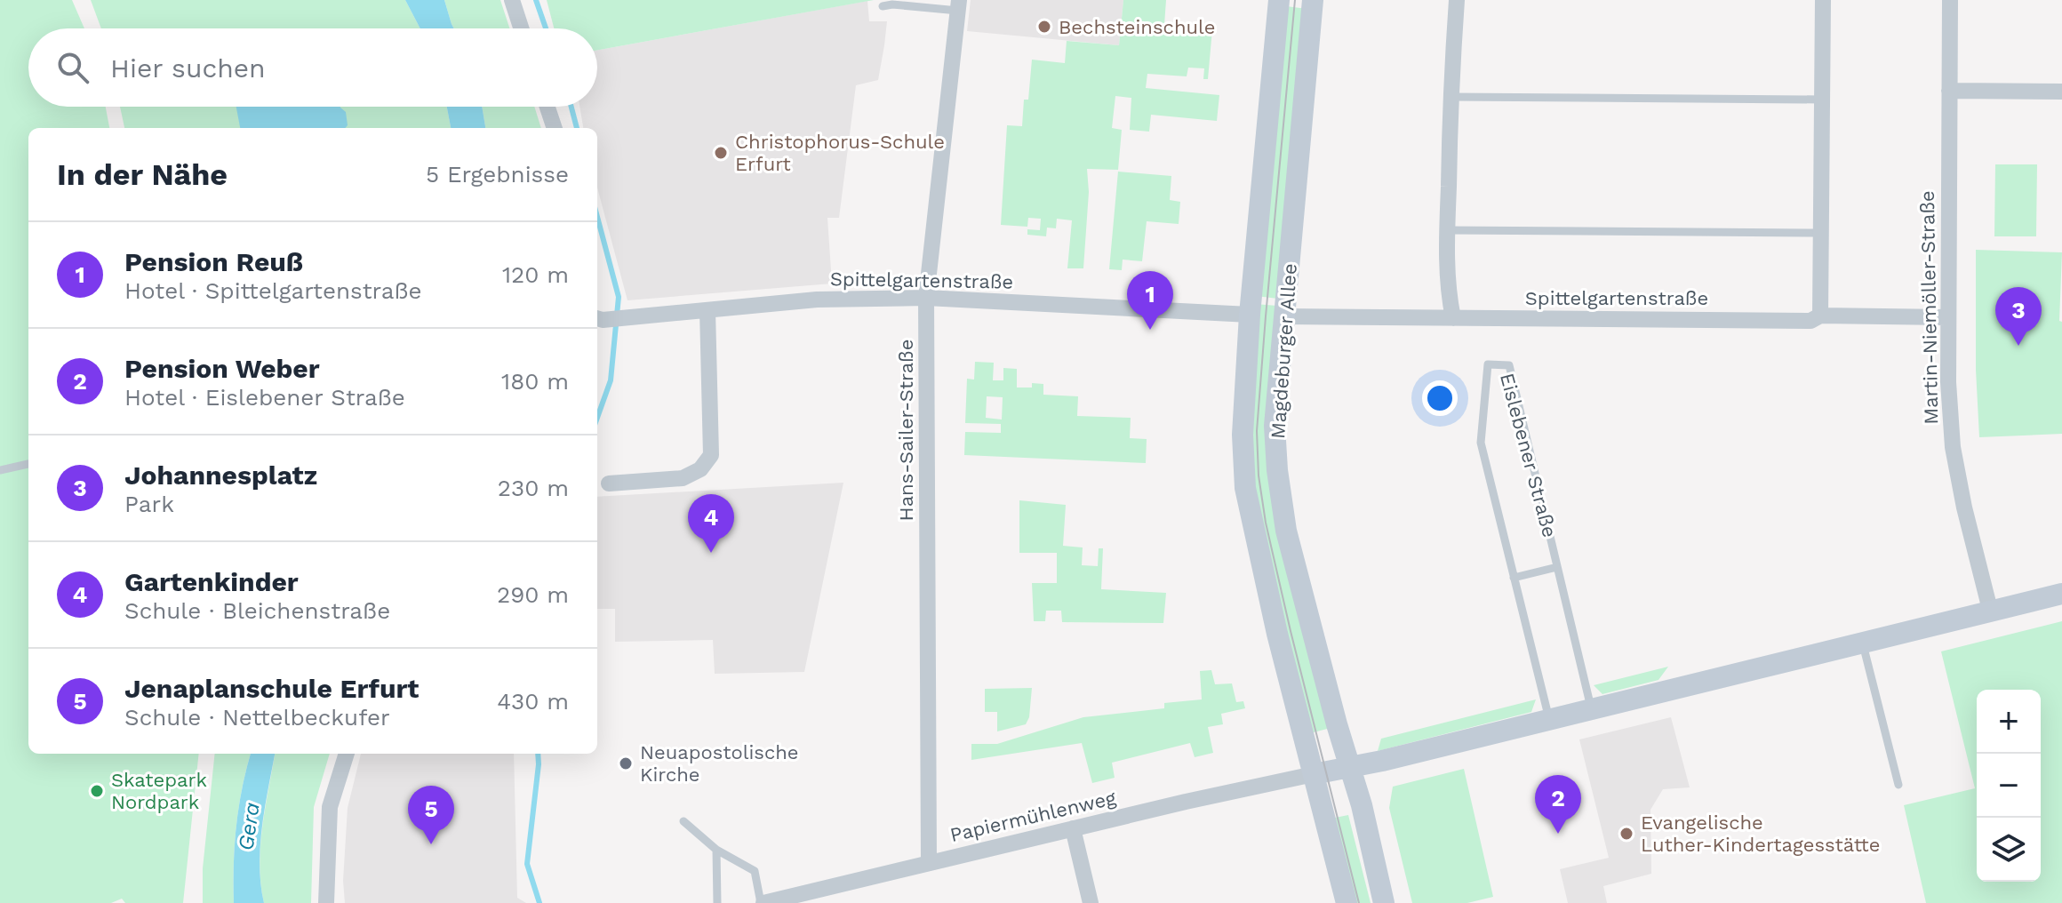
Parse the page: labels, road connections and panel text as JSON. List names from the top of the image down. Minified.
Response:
{"streets":{"main road":["Magdeburger Allee"],"street":["Spittelgartenstraße","Martin-Niemöller-Straße","Hans-Sailer-Straße","Papiermühlenweg"],"lane":["Eislebener Straße"]},"crossings":[["Spittelgartenstraße","Martin-Niemöller-Straße"],["Spittelgartenstraße","Magdeburger Allee"],["Spittelgartenstraße","Hans-Sailer-Straße"],["Magdeburger Allee","Papiermühlenweg"],["Hans-Sailer-Straße","Papiermühlenweg"]],"water":["Gera"],"places":["Bechsteinschule","Christophorus-Schule Erfurt","Neuapostolische Kirche","Skatepark Nordpark","Evangelische Luther-Kindertagesstätte"],"page":{"search":"Hier suchen","heading":["In der Nähe","5 Ergebnisse"],"list":[{"mark":"1","name":"Pension Reuß","note":"Hotel · Spittelgartenstraße","value":"120 m"},{"mark":"2","name":"Pension Weber","note":"Hotel · Eislebener Straße","value":"180 m"},{"mark":"3","name":"Johannesplatz","note":"Park","value":"230 m"},{"mark":"4","name":"Gartenkinder","note":"Schule · Bleichenstraße","value":"290 m"},{"mark":"5","name":"Jenaplanschule Erfurt","note":"Schule · Nettelbeckufer","value":"430 m"}],"pins":["1","3","4","2","5"],"map_buttons":["+","−"]}}
